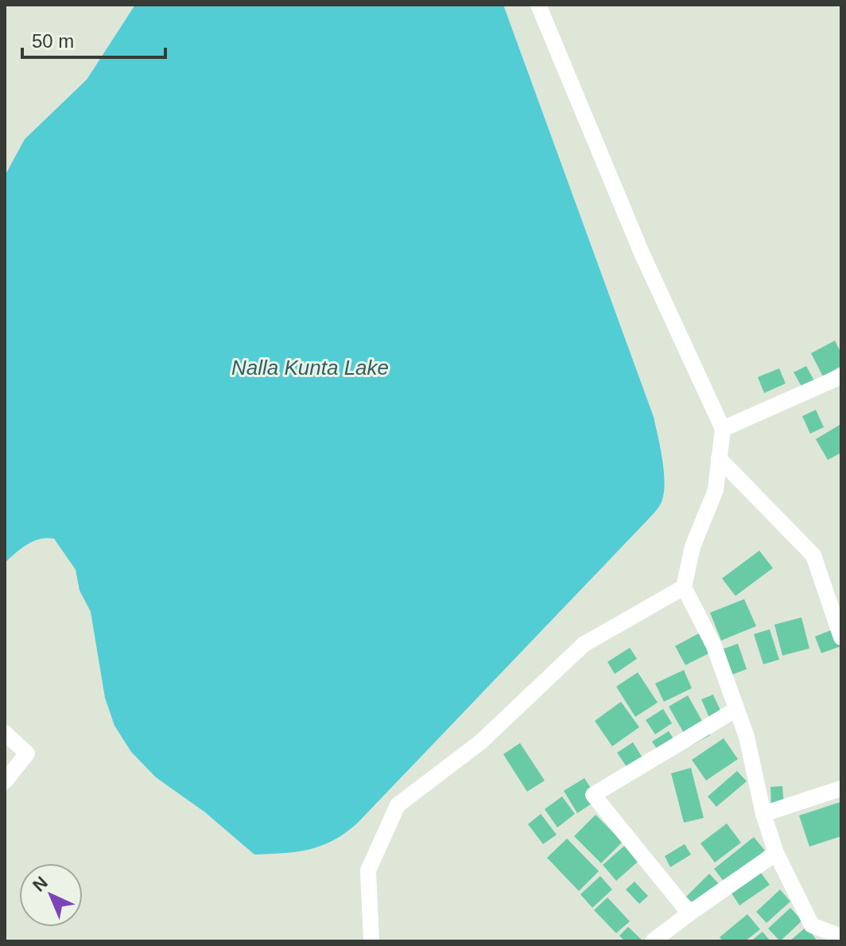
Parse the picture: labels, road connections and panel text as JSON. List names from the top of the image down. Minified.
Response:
{"water":["Nalla Kunta Lake"],"scale_bar":"50 m","north":"top left"}
